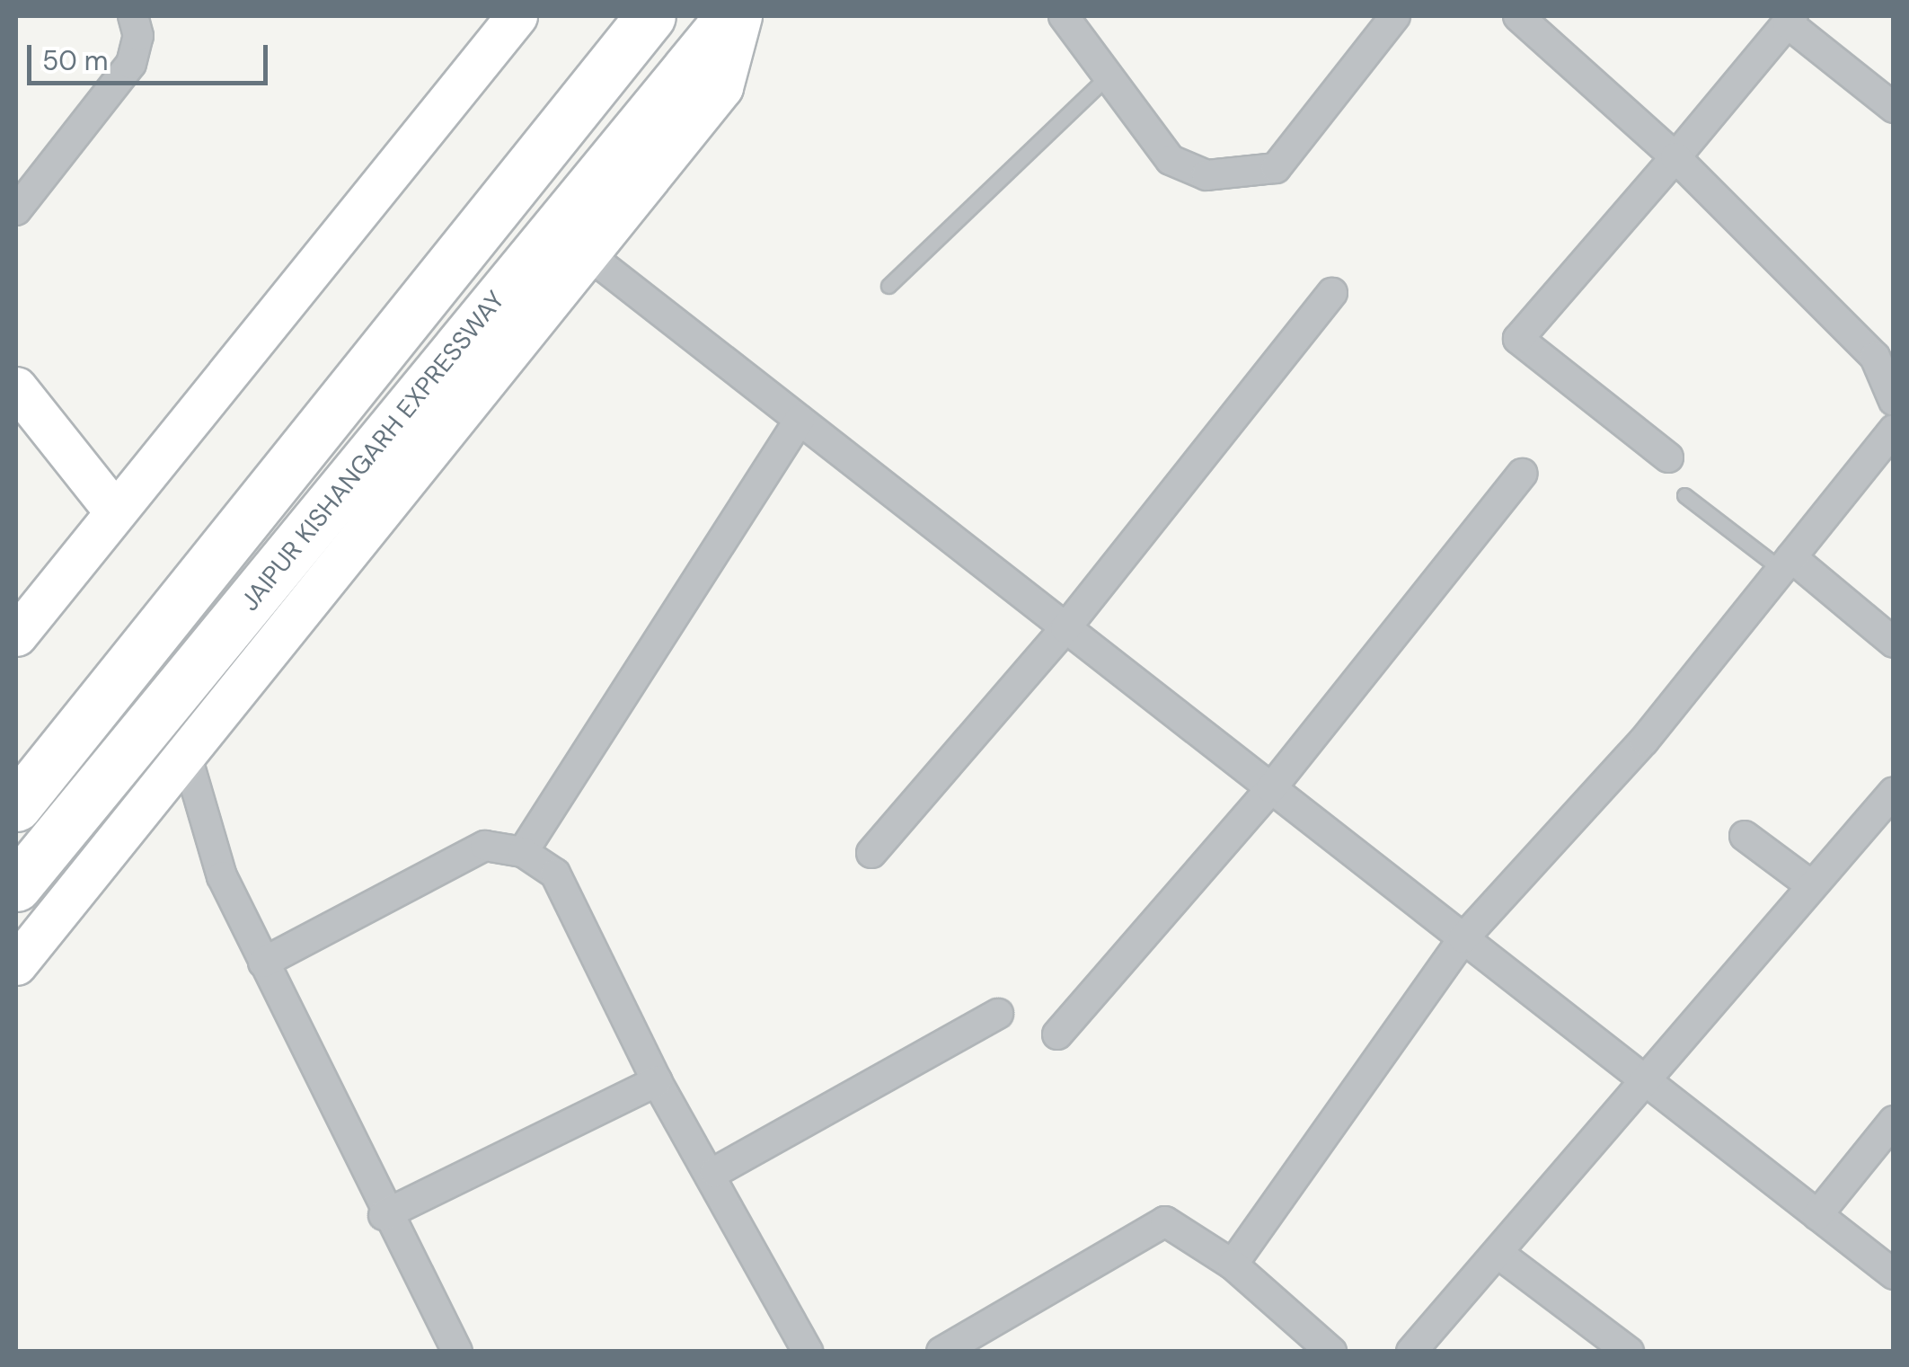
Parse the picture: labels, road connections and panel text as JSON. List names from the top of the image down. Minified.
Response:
{"streets":{"highway":["JAIPUR KISHANGARH EXPRESSWAY"]},"scale_bar":"50 m"}
